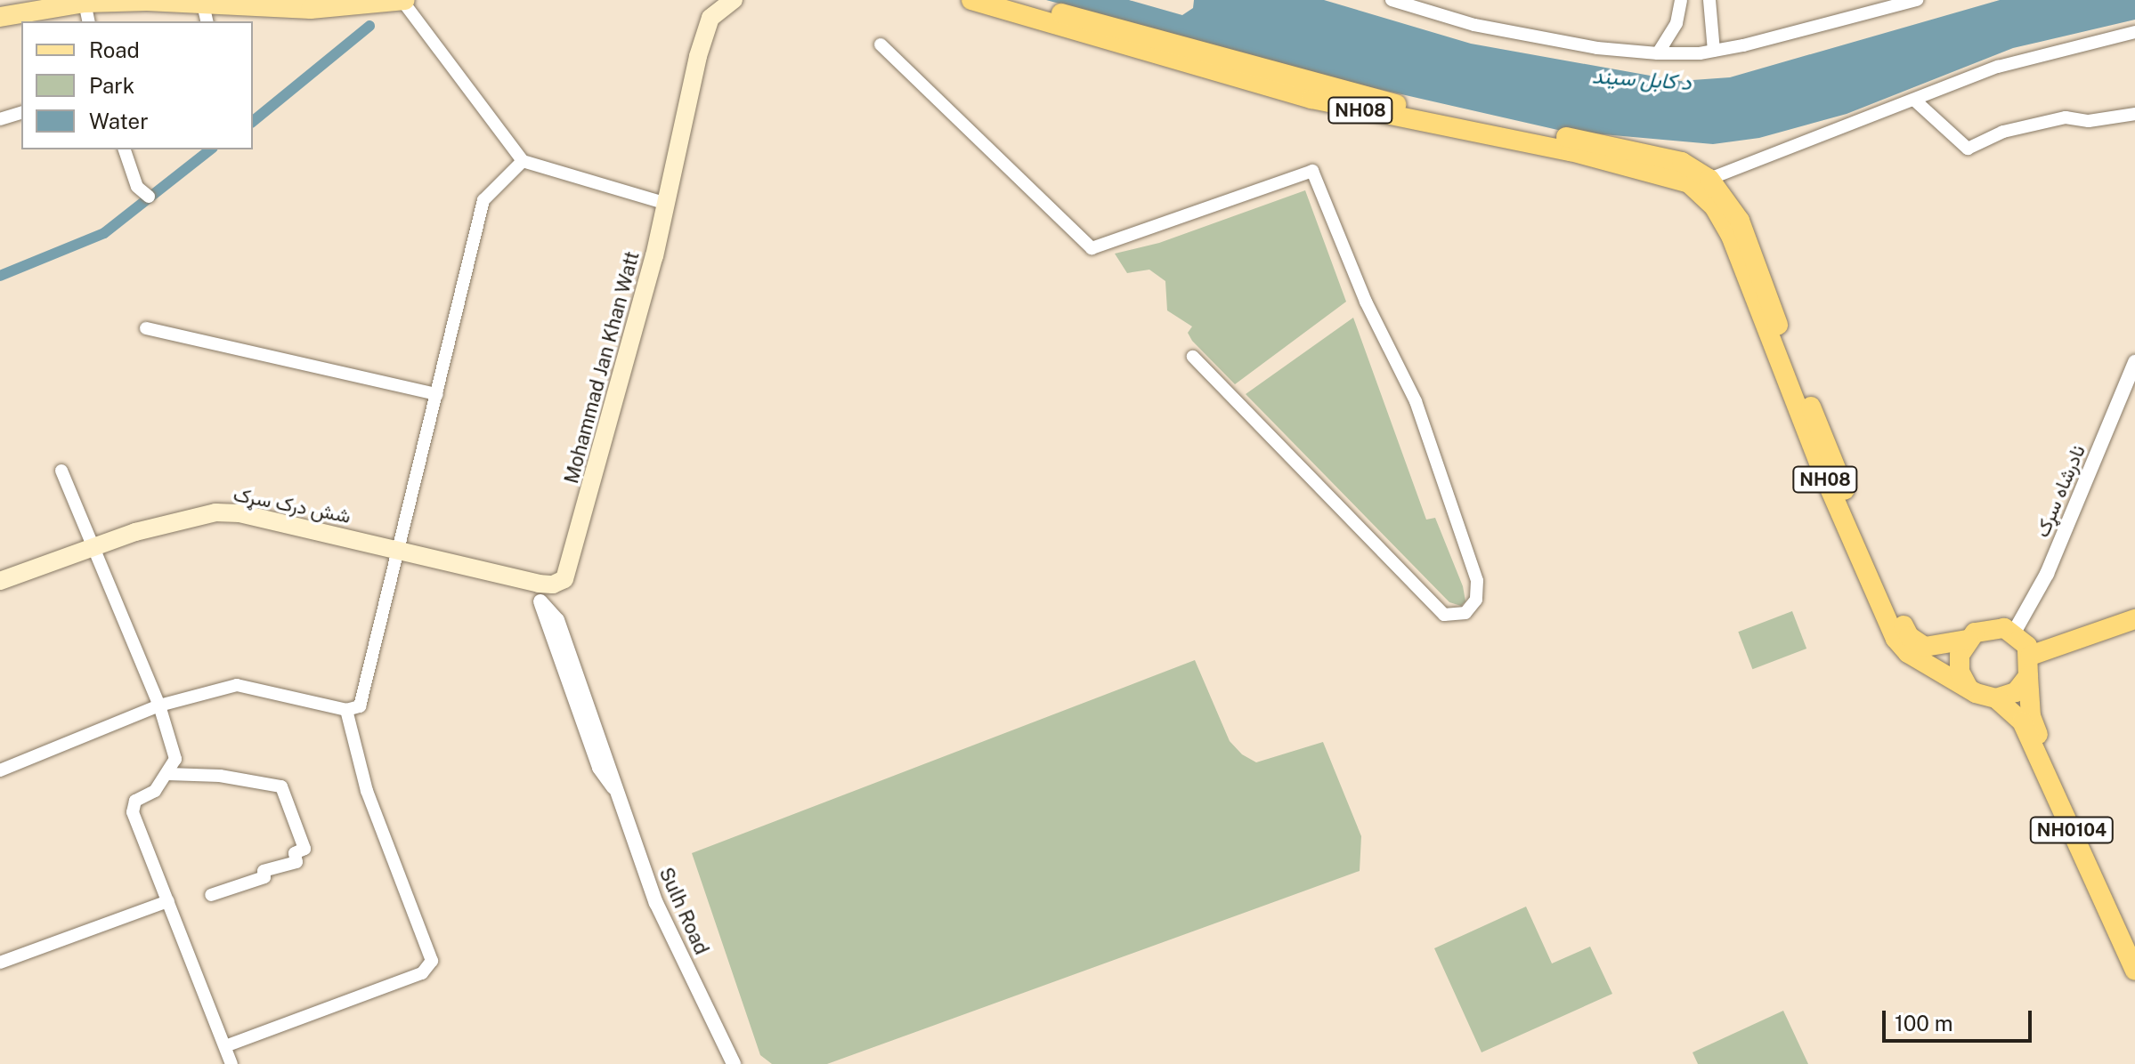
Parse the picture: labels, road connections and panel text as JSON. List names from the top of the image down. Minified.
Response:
{"streets":{"highway":["NH08","NH0104"],"main road":["Mohammad Jan Khan Watt","شش درک سړک"],"street":["نادرشاه سړک","Sulh Road"]},"crossings":[["NH08","نادرشاه سړک"],["NH08","NH0104"],["Mohammad Jan Khan Watt","شش درک سړک"],["Mohammad Jan Khan Watt","Sulh Road"],["نادرشاه سړک","NH0104"],["شش درک سړک","Sulh Road"]],"water":["د کابل سيند"],"legend":["Road","Park","Water"],"scale_bar":"100 m"}
